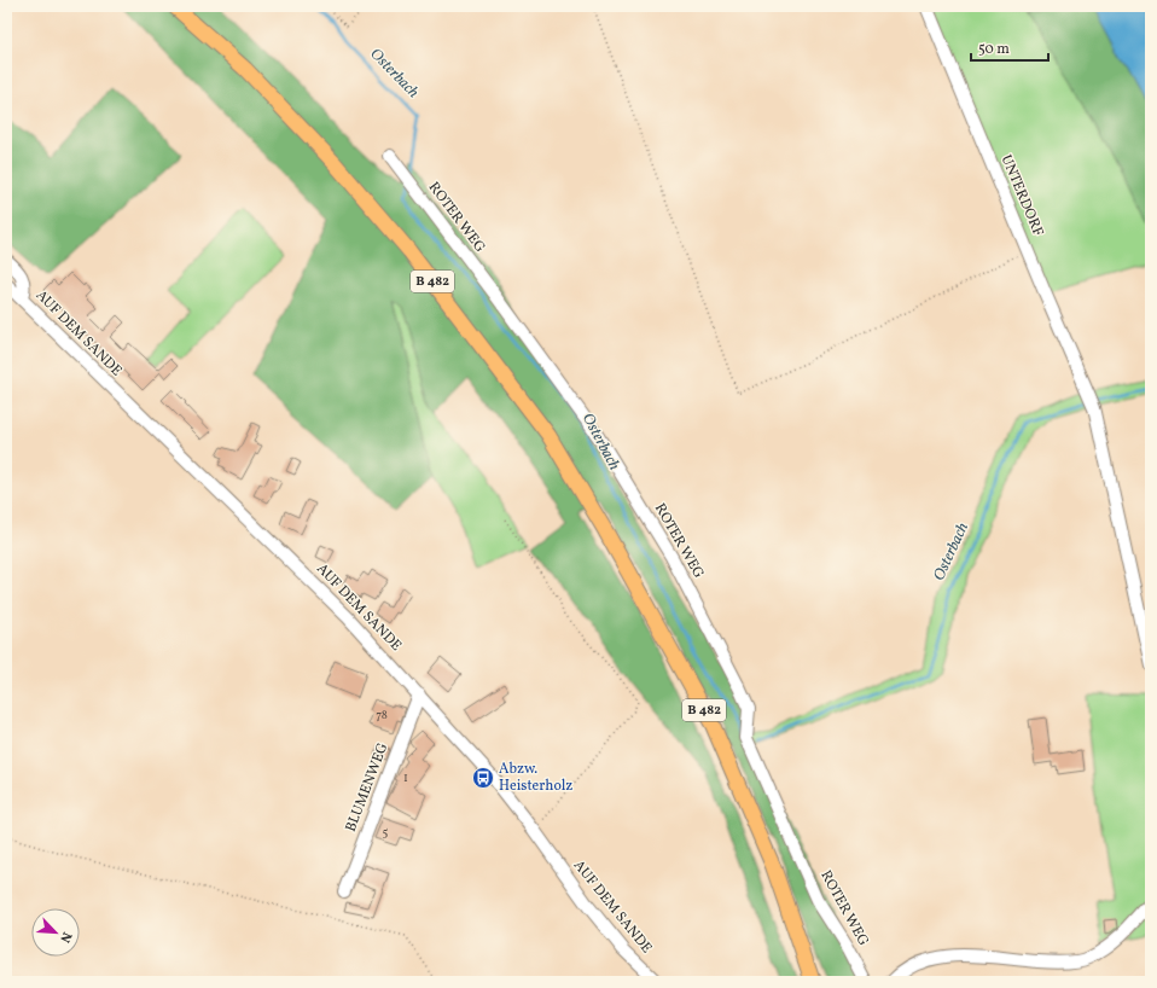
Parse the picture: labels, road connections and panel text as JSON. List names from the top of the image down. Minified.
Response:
{"streets":{"main road":["B 482"],"street":["UNTERDORF","ROTER WEG","AUF DEM SANDE","BLUMENWEG"]},"crossings":[["AUF DEM SANDE","BLUMENWEG"]],"water":["Osterbach"],"places":{"bus stop":["Abzw. Heisterholz"]},"house_numbers":["78","1","5"],"scale_bar":"50 m","north":"bottom right"}
